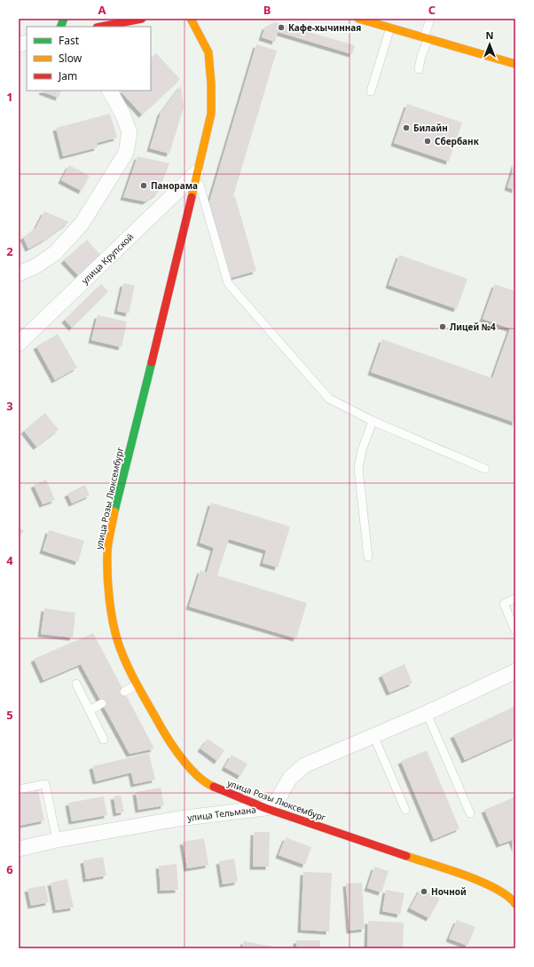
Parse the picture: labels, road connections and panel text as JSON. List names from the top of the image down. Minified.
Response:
{"streets":{"street":["улица Крупской","улица Розы Люксембург","улица Тельмана"]},"crossings":[["улица Крупской","улица Розы Люксембург"],["улица Розы Люксембург","улица Тельмана"]],"places":["Кафе-хычинная","Билайн","Сбербанк","Панорама","Лицей №4","Ночной"],"legend":["Fast","Slow","Jam"],"north":"top","grid":{"columns":["A","B","C"],"rows":["1","2","3","4","5","6"]}}
